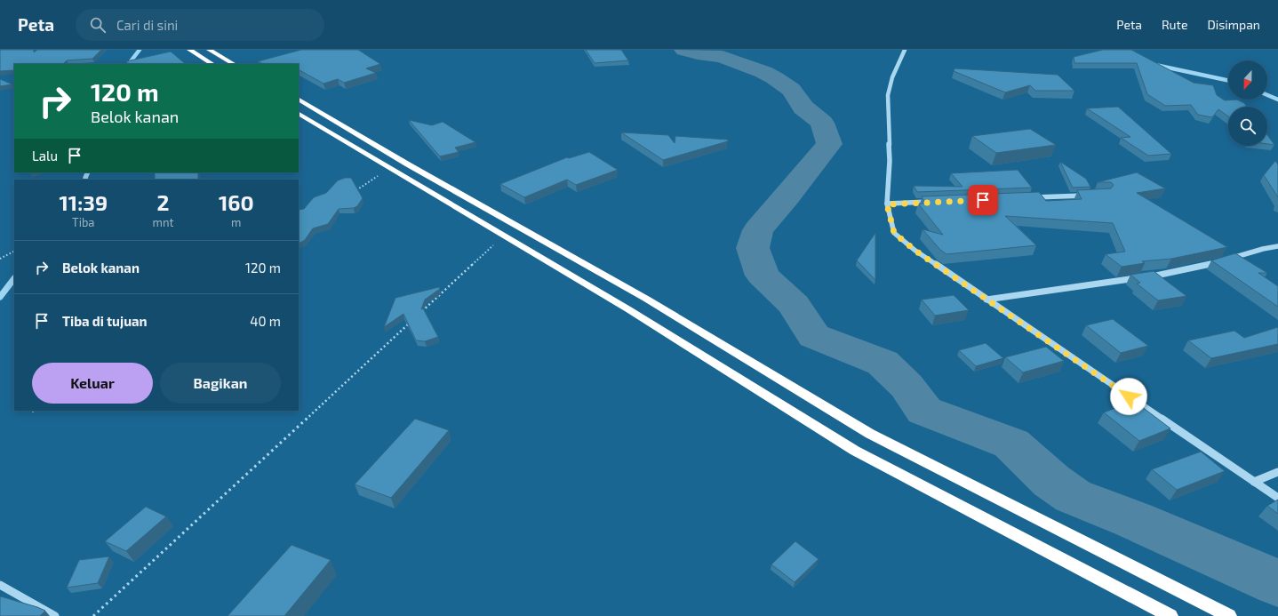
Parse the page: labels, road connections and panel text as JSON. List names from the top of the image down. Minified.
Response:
{"north":"bottom","page":{"header":"Peta","search":"Cari di sini","nav":["Peta","Rute","Disimpan"],"turn":["120 m","Belok kanan"],"then":"Lalu","eta":["11:39","Tiba","2","mnt","160","m"],"list":[{"name":"Belok kanan","value":"120 m"},{"name":"Tiba di tujuan","value":"40 m"}],"buttons":["Keluar","Bagikan"]}}
